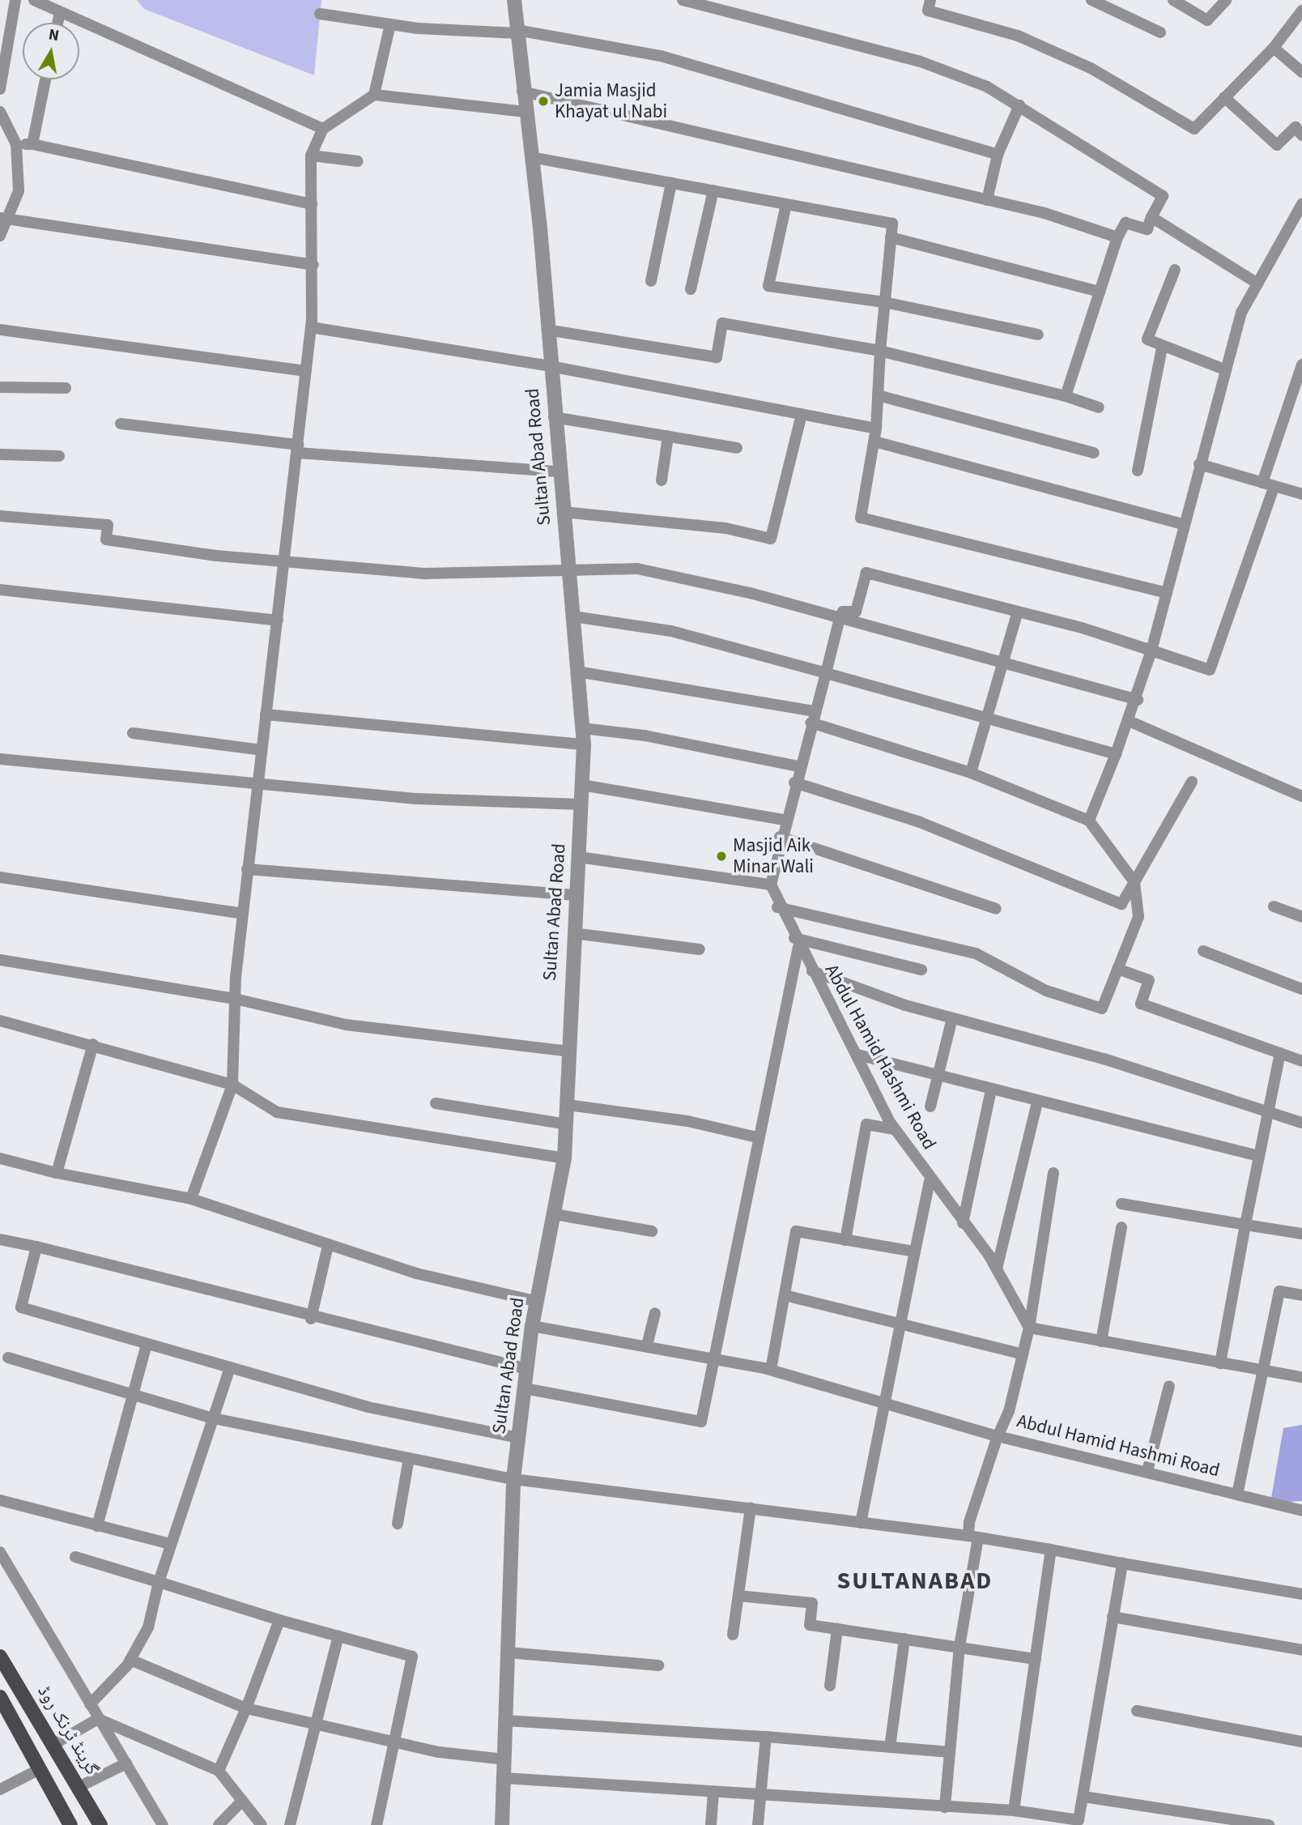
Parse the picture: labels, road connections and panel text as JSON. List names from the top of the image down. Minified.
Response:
{"streets":{"main road":["گرینڈ ٹرنک روڈ"],"street":["Sultan Abad Road","Abdul Hamid Hashmi Road"]},"districts":["SULTANABAD"],"places":["Jamia Masjid Khayat ul Nabi","Masjid Aik Minar Wali"],"north":"top"}
